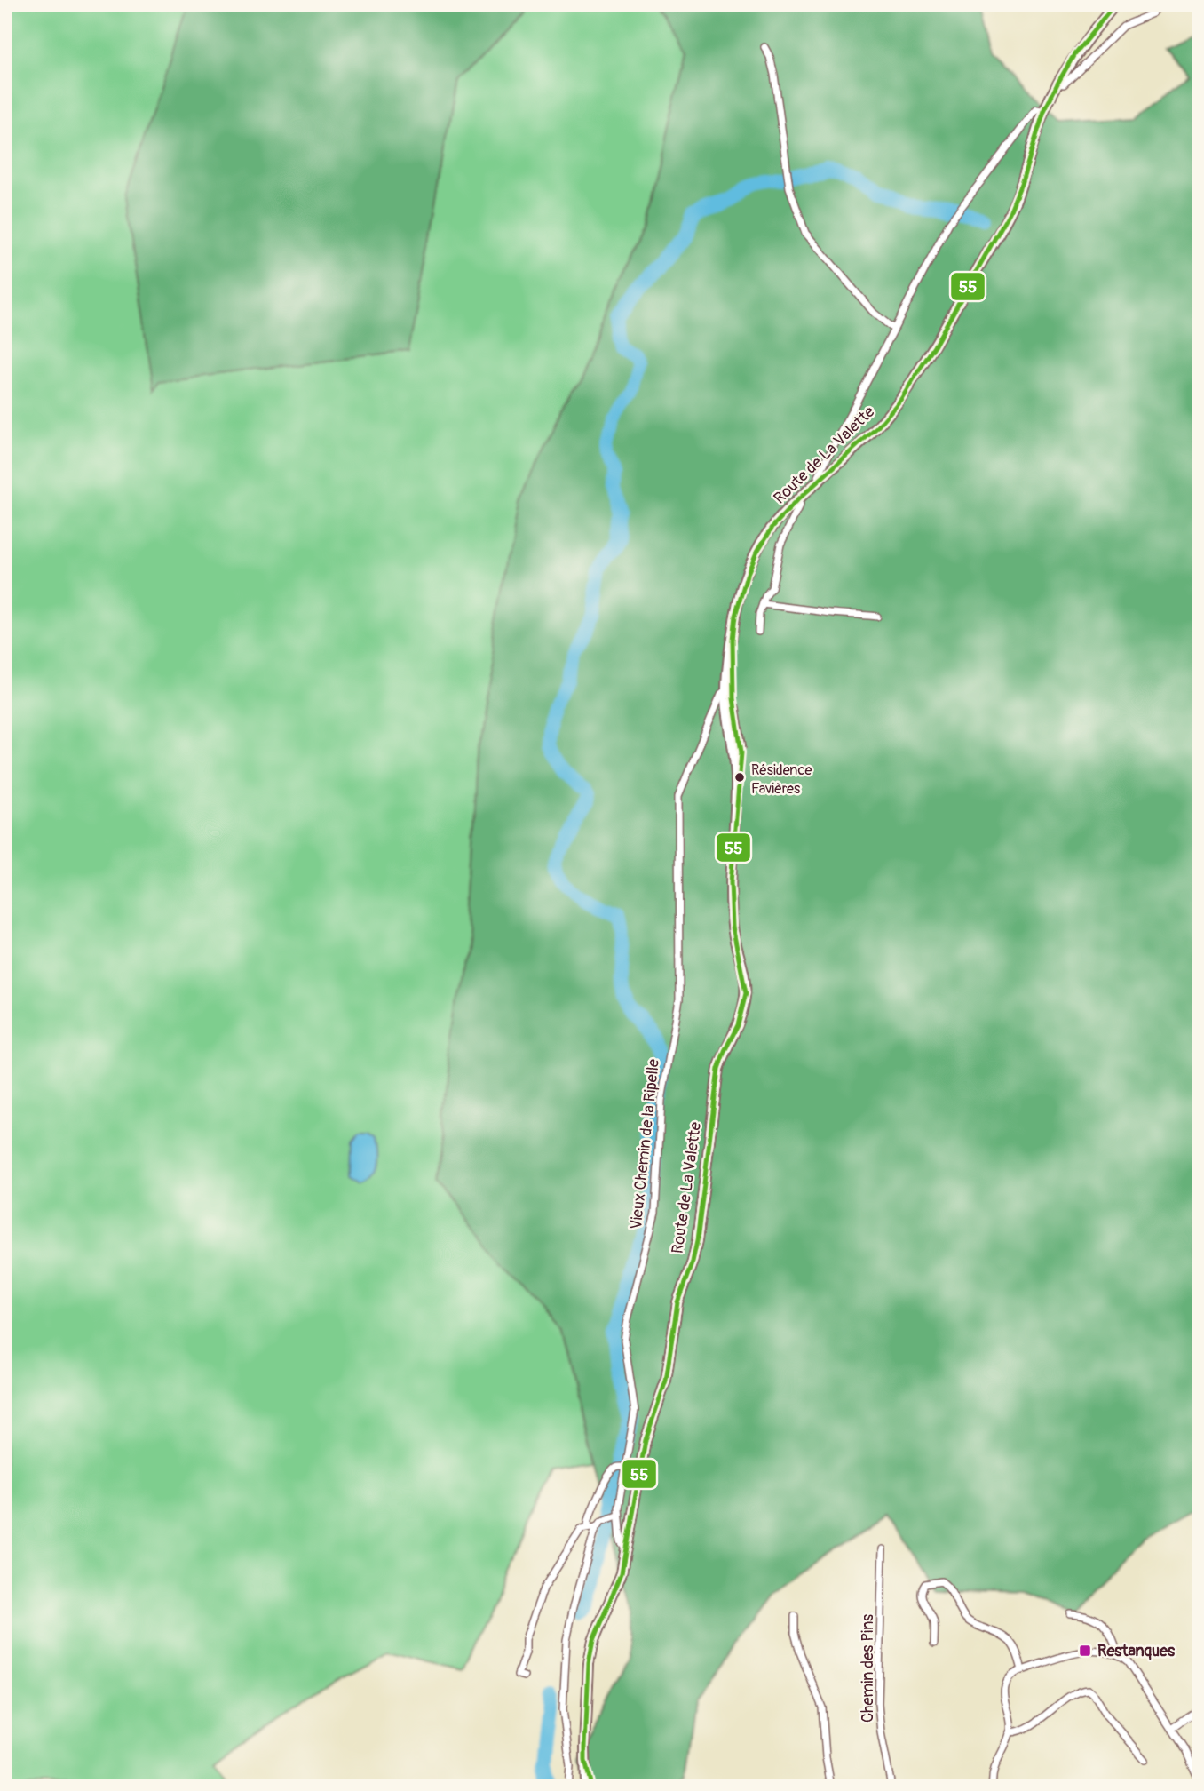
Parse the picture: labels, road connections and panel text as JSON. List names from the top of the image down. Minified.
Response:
{"streets":{"main road":["Route de La Valette"],"street":["Vieux Chemin de la Ripelle","Chemin des Pins"]},"crossings":[["Route de La Valette","Vieux Chemin de la Ripelle"]],"places":{"other":["Résidence Favières"],"transit":["Restanques"]},"lines":["transit line 55"]}
